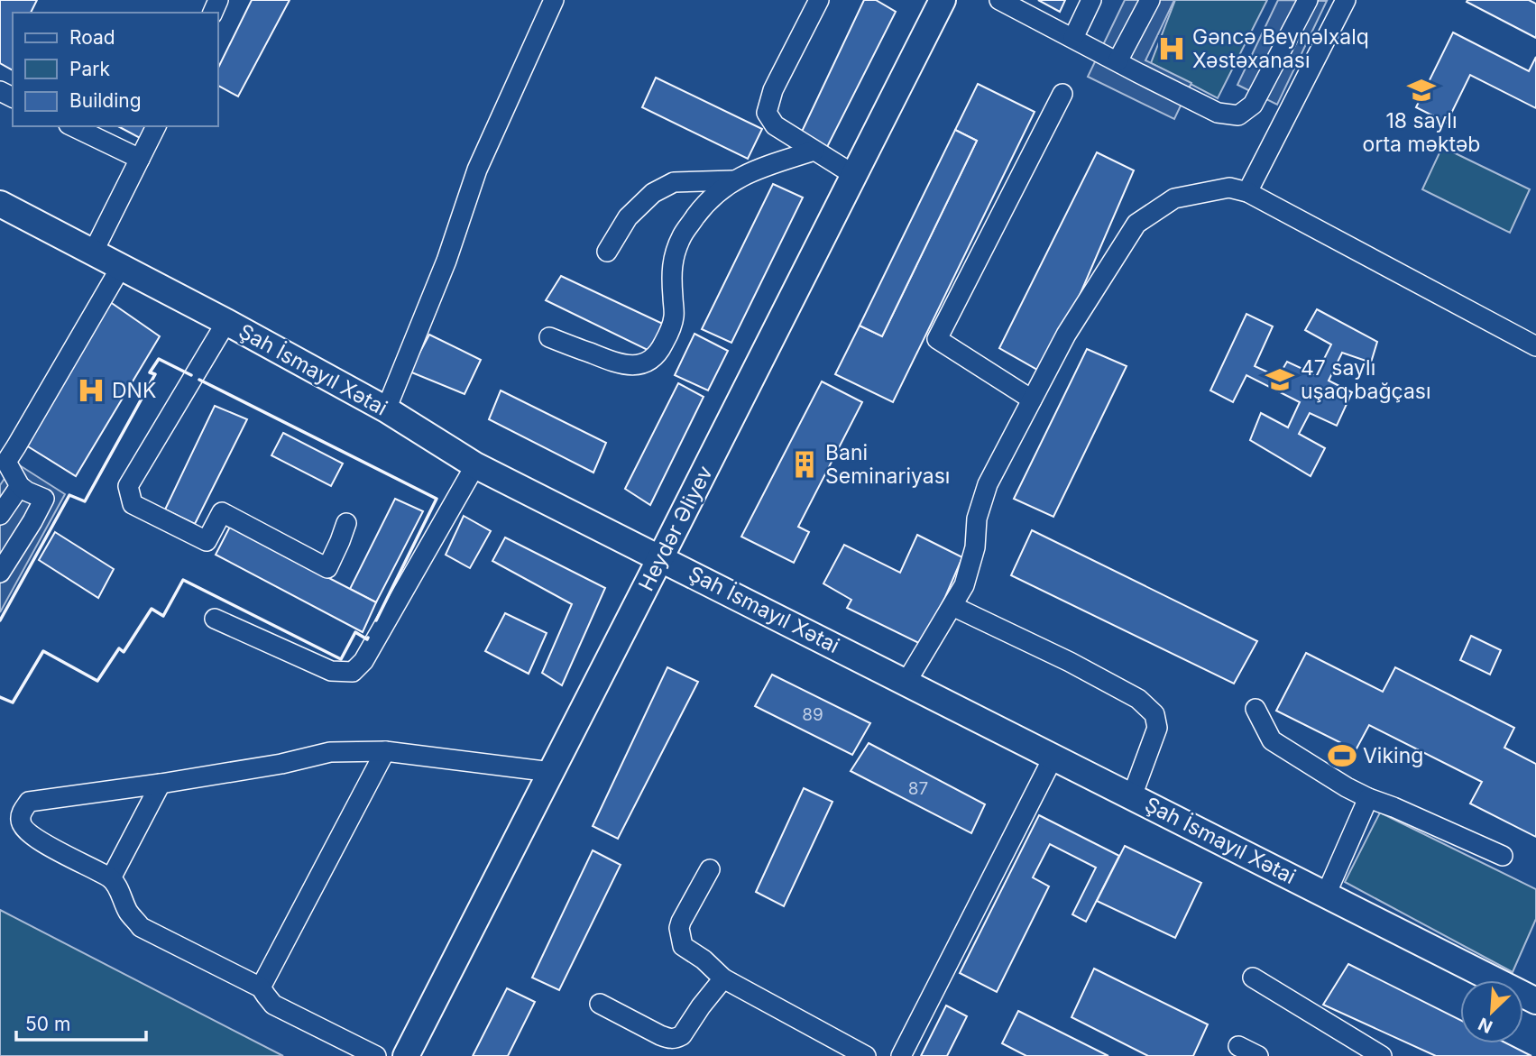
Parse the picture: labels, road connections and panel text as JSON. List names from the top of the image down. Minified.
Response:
{"streets":{"main road":["Şah İsmayıl Xətai","Heydər Əliyev"]},"crossings":[["Şah İsmayıl Xətai","Heydər Əliyev"]],"places":{"hospital":["Gəncə Beynəlxalq Xəstəxanası","DNK"],"school or university":["18 saylı orta məktəb","47 saylı uşaq bağçası"],"building":["Bani Seminariyası"],"sports":["Viking"]},"house_numbers":["89","87"],"legend":["Road","Park","Building"],"scale_bar":"50 m","north":"bottom left"}
